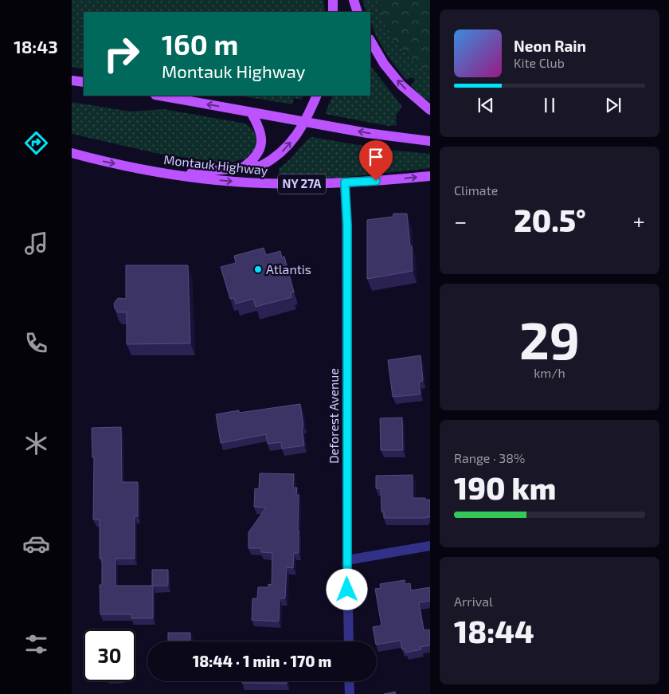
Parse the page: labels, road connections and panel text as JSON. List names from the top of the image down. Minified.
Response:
{"streets":{"main road":["Montauk Highway","NY 27A"],"street":["Deforest Avenue"]},"crossings":[["Montauk Highway","Deforest Avenue"]],"places":["Atlantis"],"page":{"tabs":"18:43","turn":["160 m","Montauk Highway"],"song":["Neon Rain","Kite Club"],"tile":["Climate",["29","km/h"],["Range · 38%","190 km"],["Arrival","18:44"]],"heat":["−","20.5°","+"],"limit":"30","trip":"18:44 · 1 min · 170 m"}}
